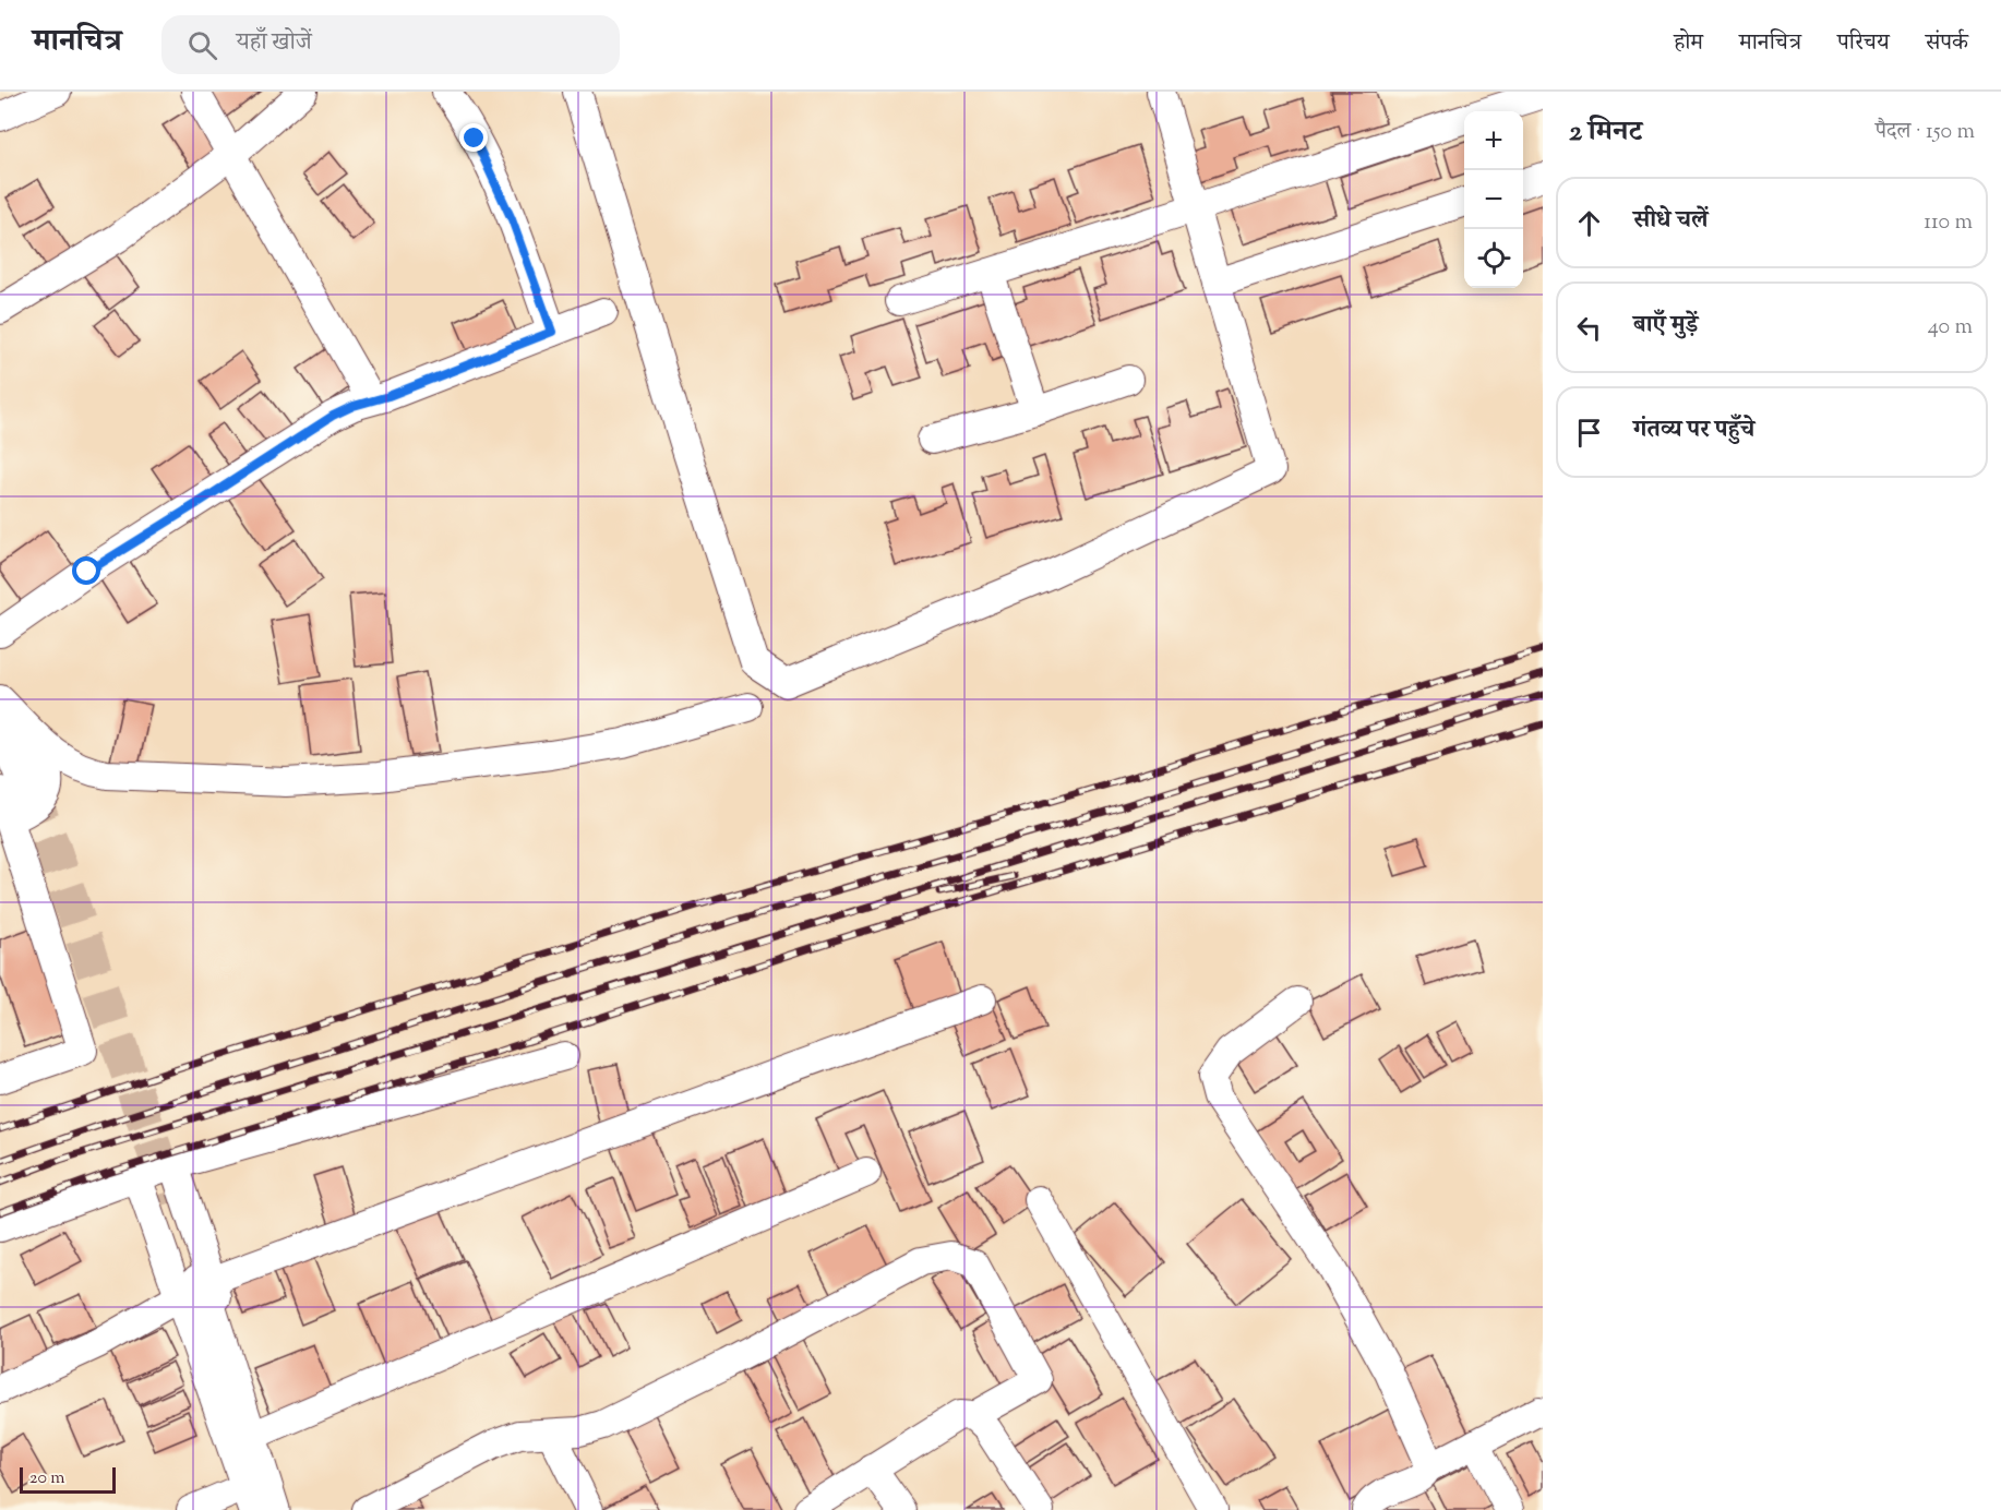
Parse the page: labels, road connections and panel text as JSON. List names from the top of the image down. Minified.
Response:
{"scale_bar":"20 m","page":{"header":"मानचित्र","search":"यहाँ खोजें","nav":["होम","मानचित्र","परिचय","संपर्क"],"heading":["2 मिनट","पैदल · 150 m"],"map_buttons":["+","−"],"list":[["सीधे चलें","110 m"],["बाएँ मुड़ें","40 m"],"गंतव्य पर पहुँचे"],"scale":"20 m"}}
